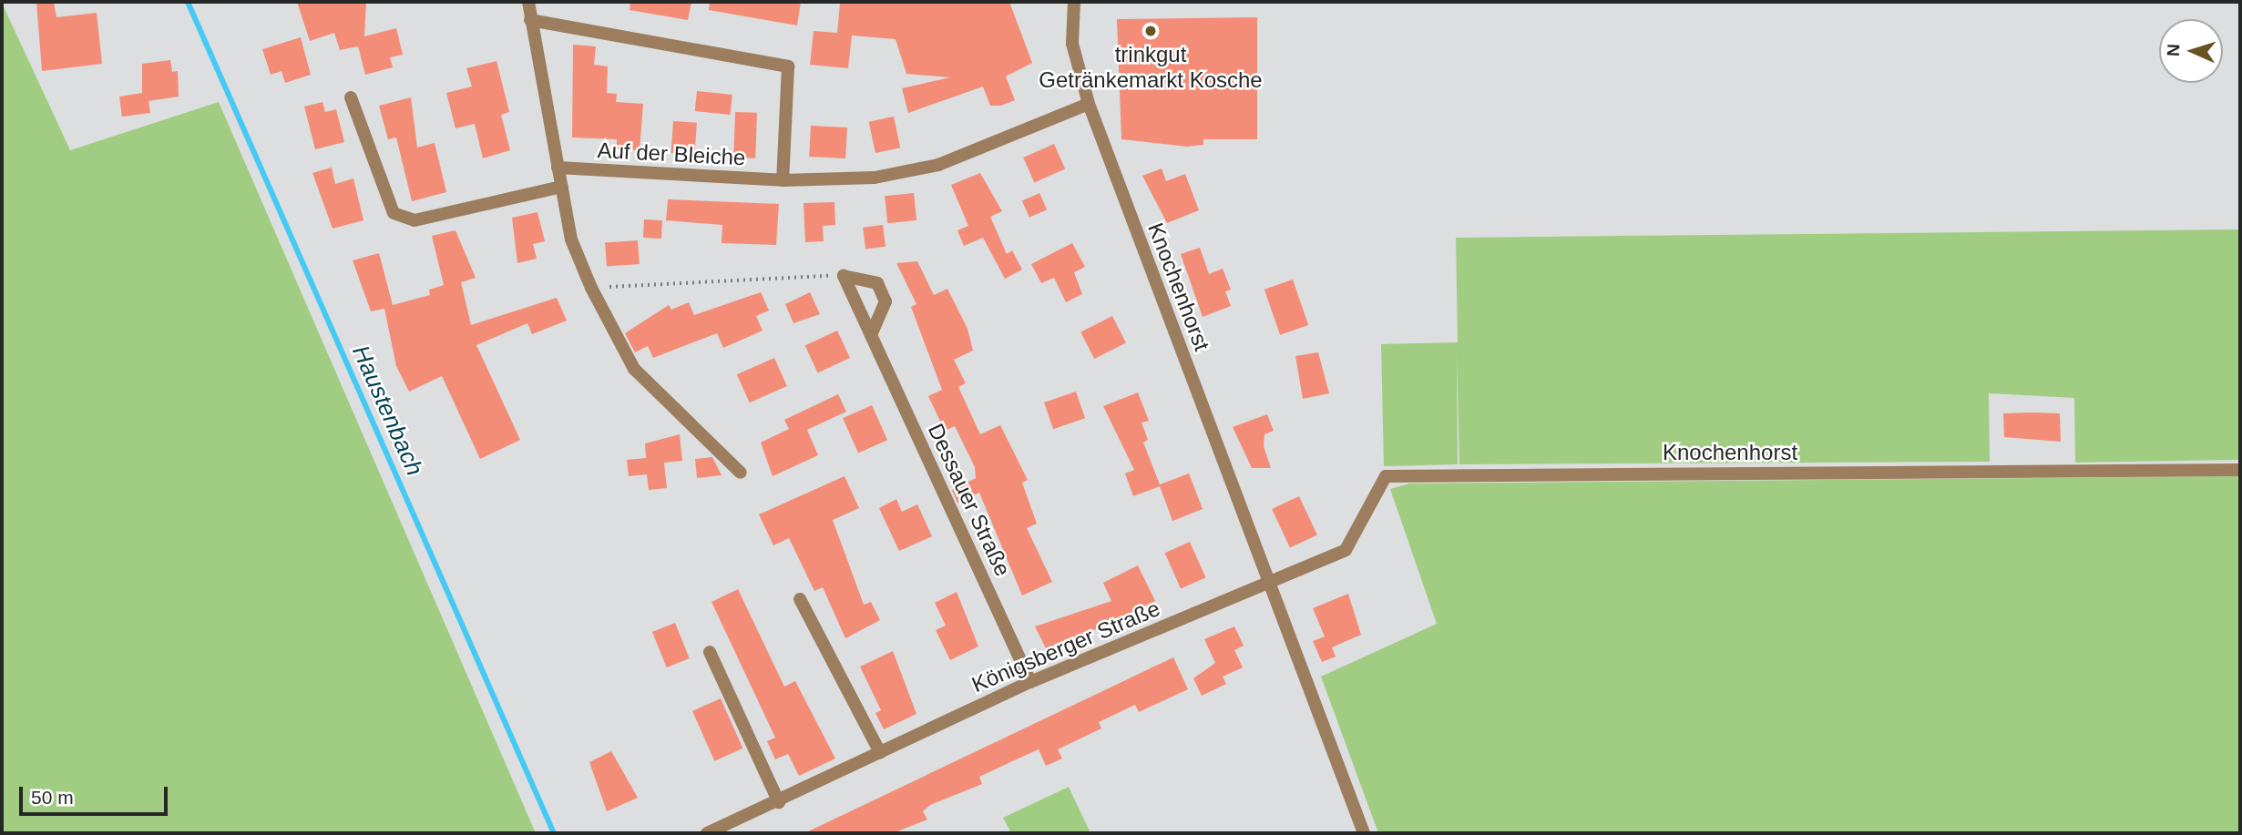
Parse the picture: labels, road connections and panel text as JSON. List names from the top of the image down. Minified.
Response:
{"streets":{"street":["Auf der Bleiche","Knochenhorst","Dessauer Straße","Königsberger Straße"]},"crossings":[["Auf der Bleiche","Knochenhorst"],["Knochenhorst","Königsberger Straße"],["Dessauer Straße","Königsberger Straße"]],"water":["Haustenbach"],"places":["trinkgut Getränkemarkt Kosche"],"scale_bar":"50 m","north":"left"}
